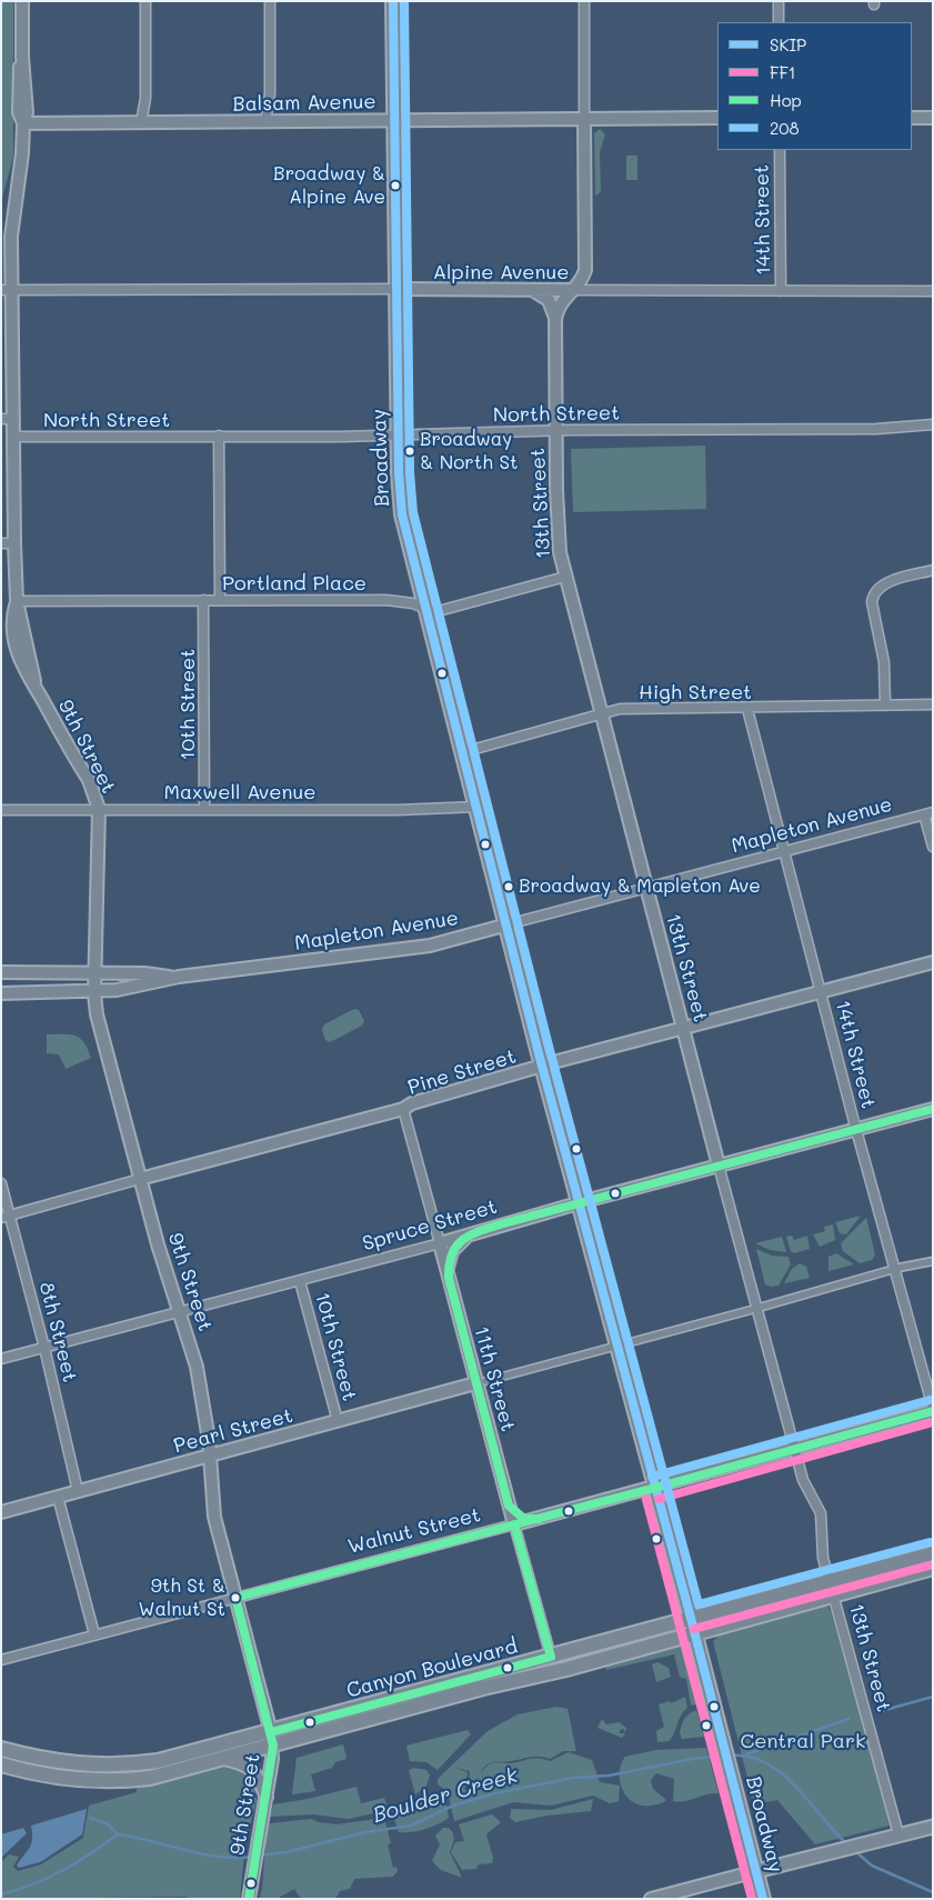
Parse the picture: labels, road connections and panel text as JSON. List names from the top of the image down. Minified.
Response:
{"streets":{"main road":["Broadway","Canyon Boulevard"],"street":["Balsam Avenue","14th Street","Alpine Avenue","North Street","13th Street","Portland Place","High Street","10th Street","9th Street","Maxwell Avenue","Mapleton Avenue","Pine Street","Spruce Street","8th Street","11th Street","Pearl Street","Walnut Street"]},"crossings":[["Balsam Avenue","Broadway"],["Balsam Avenue","13th Street"],["Balsam Avenue","9th Street"],["14th Street","Alpine Avenue"],["14th Street","High Street"],["14th Street","Mapleton Avenue"],["14th Street","Pine Street"],["14th Street","Spruce Street"],["14th Street","Walnut Street"],["Alpine Avenue","Broadway"],["Alpine Avenue","13th Street"],["Alpine Avenue","9th Street"],["North Street","Broadway"],["North Street","13th Street"],["North Street","9th Street"],["Broadway","Portland Place"],["Broadway","High Street"],["Broadway","Maxwell Avenue"],["Broadway","Mapleton Avenue"],["Broadway","Pine Street"],["Broadway","Spruce Street"],["Broadway","Walnut Street"],["Broadway","Canyon Boulevard"],["13th Street","Portland Place"],["13th Street","High Street"],["13th Street","Mapleton Avenue"],["13th Street","Pine Street"],["13th Street","Spruce Street"],["13th Street","Walnut Street"],["13th Street","Canyon Boulevard"],["Portland Place","10th Street"],["Portland Place","9th Street"],["10th Street","Maxwell Avenue"],["10th Street","Spruce Street"],["10th Street","Pearl Street"],["9th Street","Maxwell Avenue"],["9th Street","Mapleton Avenue"],["9th Street","Pine Street"],["9th Street","Spruce Street"],["9th Street","Pearl Street"],["9th Street","Walnut Street"],["9th Street","Canyon Boulevard"],["Pine Street","8th Street"],["Pine Street","11th Street"],["Spruce Street","8th Street"],["Spruce Street","11th Street"],["8th Street","Pearl Street"],["11th Street","Pearl Street"],["11th Street","Walnut Street"],["11th Street","Canyon Boulevard"]],"water":["Boulder Creek"],"parks":["Central Park"],"places":["Broadway & Alpine Ave","Broadway & North St","Broadway & Mapleton Ave","9th St & Walnut St"],"lines":["transit line SKIP","transit line 208","transit line Hop","transit line FF1"],"legend":["SKIP","FF1","Hop","208"]}
